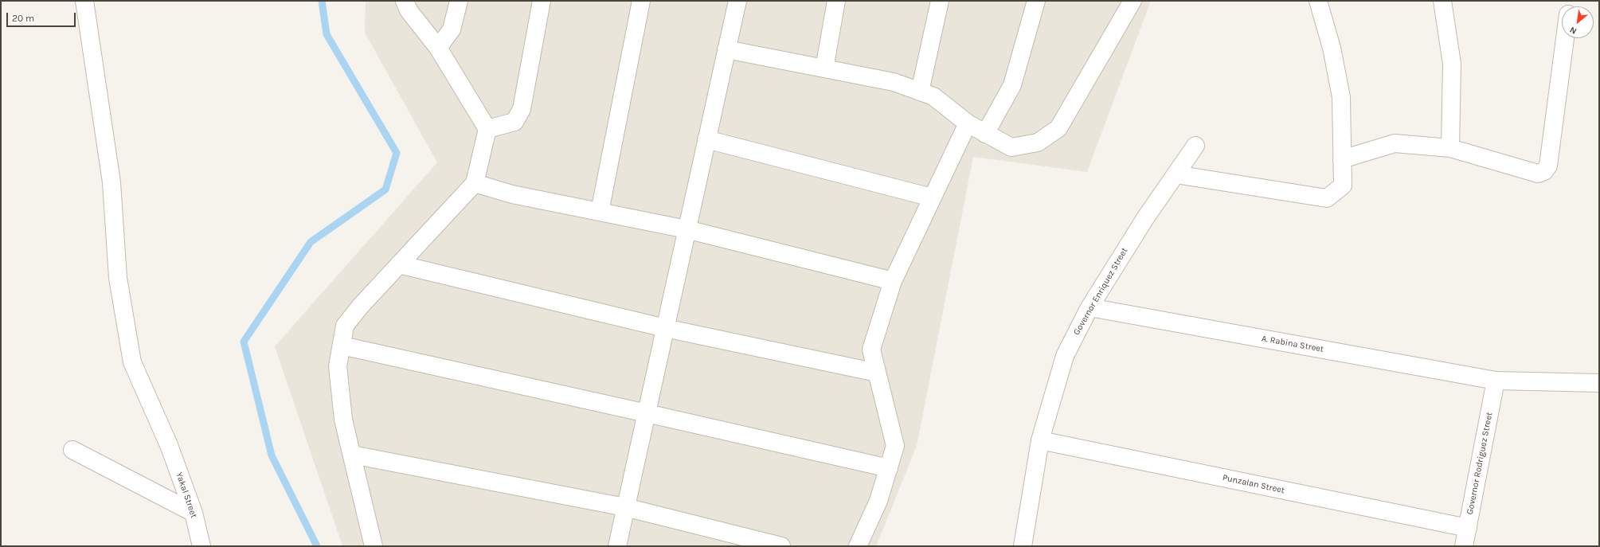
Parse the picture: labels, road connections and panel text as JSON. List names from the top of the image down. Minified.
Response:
{"streets":{"street":["Governor Enriquez Street","A. Rabina Street","Governor Rodriguez Street","Punzalan Street","Yakal Street"]},"crossings":[["Governor Enriquez Street","A. Rabina Street"],["Governor Enriquez Street","Punzalan Street"],["A. Rabina Street","Governor Rodriguez Street"],["Governor Rodriguez Street","Punzalan Street"]],"scale_bar":"20 m","north":"bottom left"}
